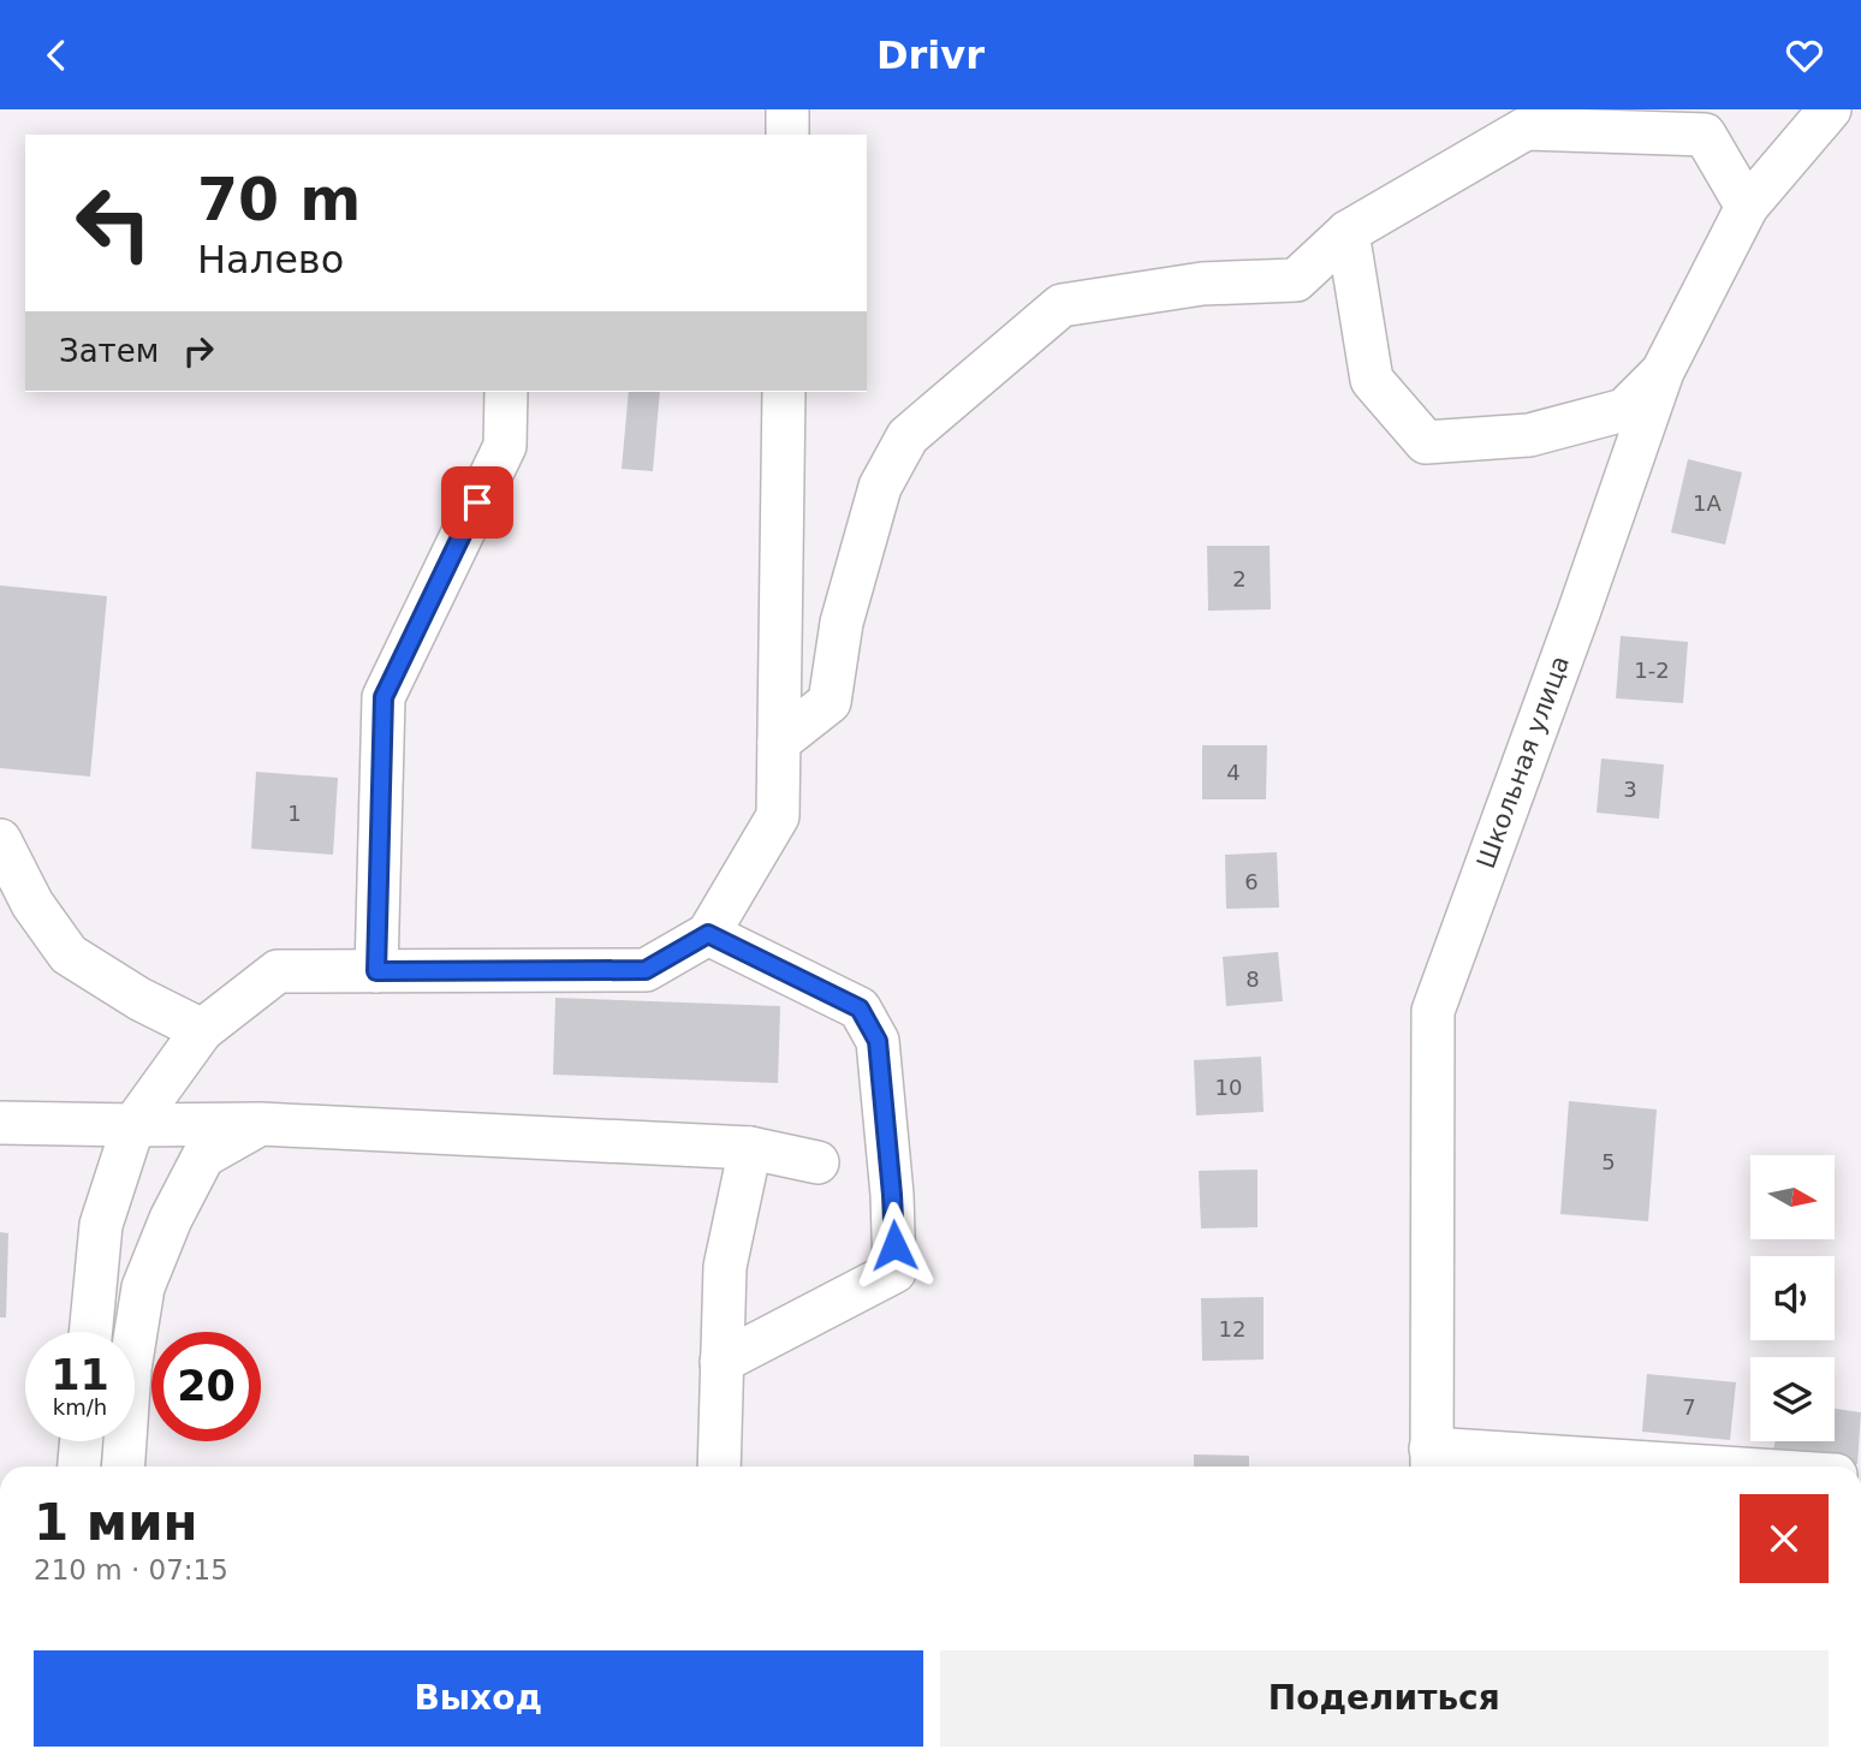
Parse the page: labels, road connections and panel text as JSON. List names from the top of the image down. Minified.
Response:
{"streets":{"street":["Школьная улица"]},"house_numbers":["1А","2","1-2","4","3","1","6","8","10","5","12","7"],"north":"right","page":{"header":"Drivr","turn":["70 m","Налево"],"then":"Затем","speed":"11 km/h","limit":"20","heading":["1 мин","210 m · 07:15"],"buttons":["Выход","Поделиться"]}}
